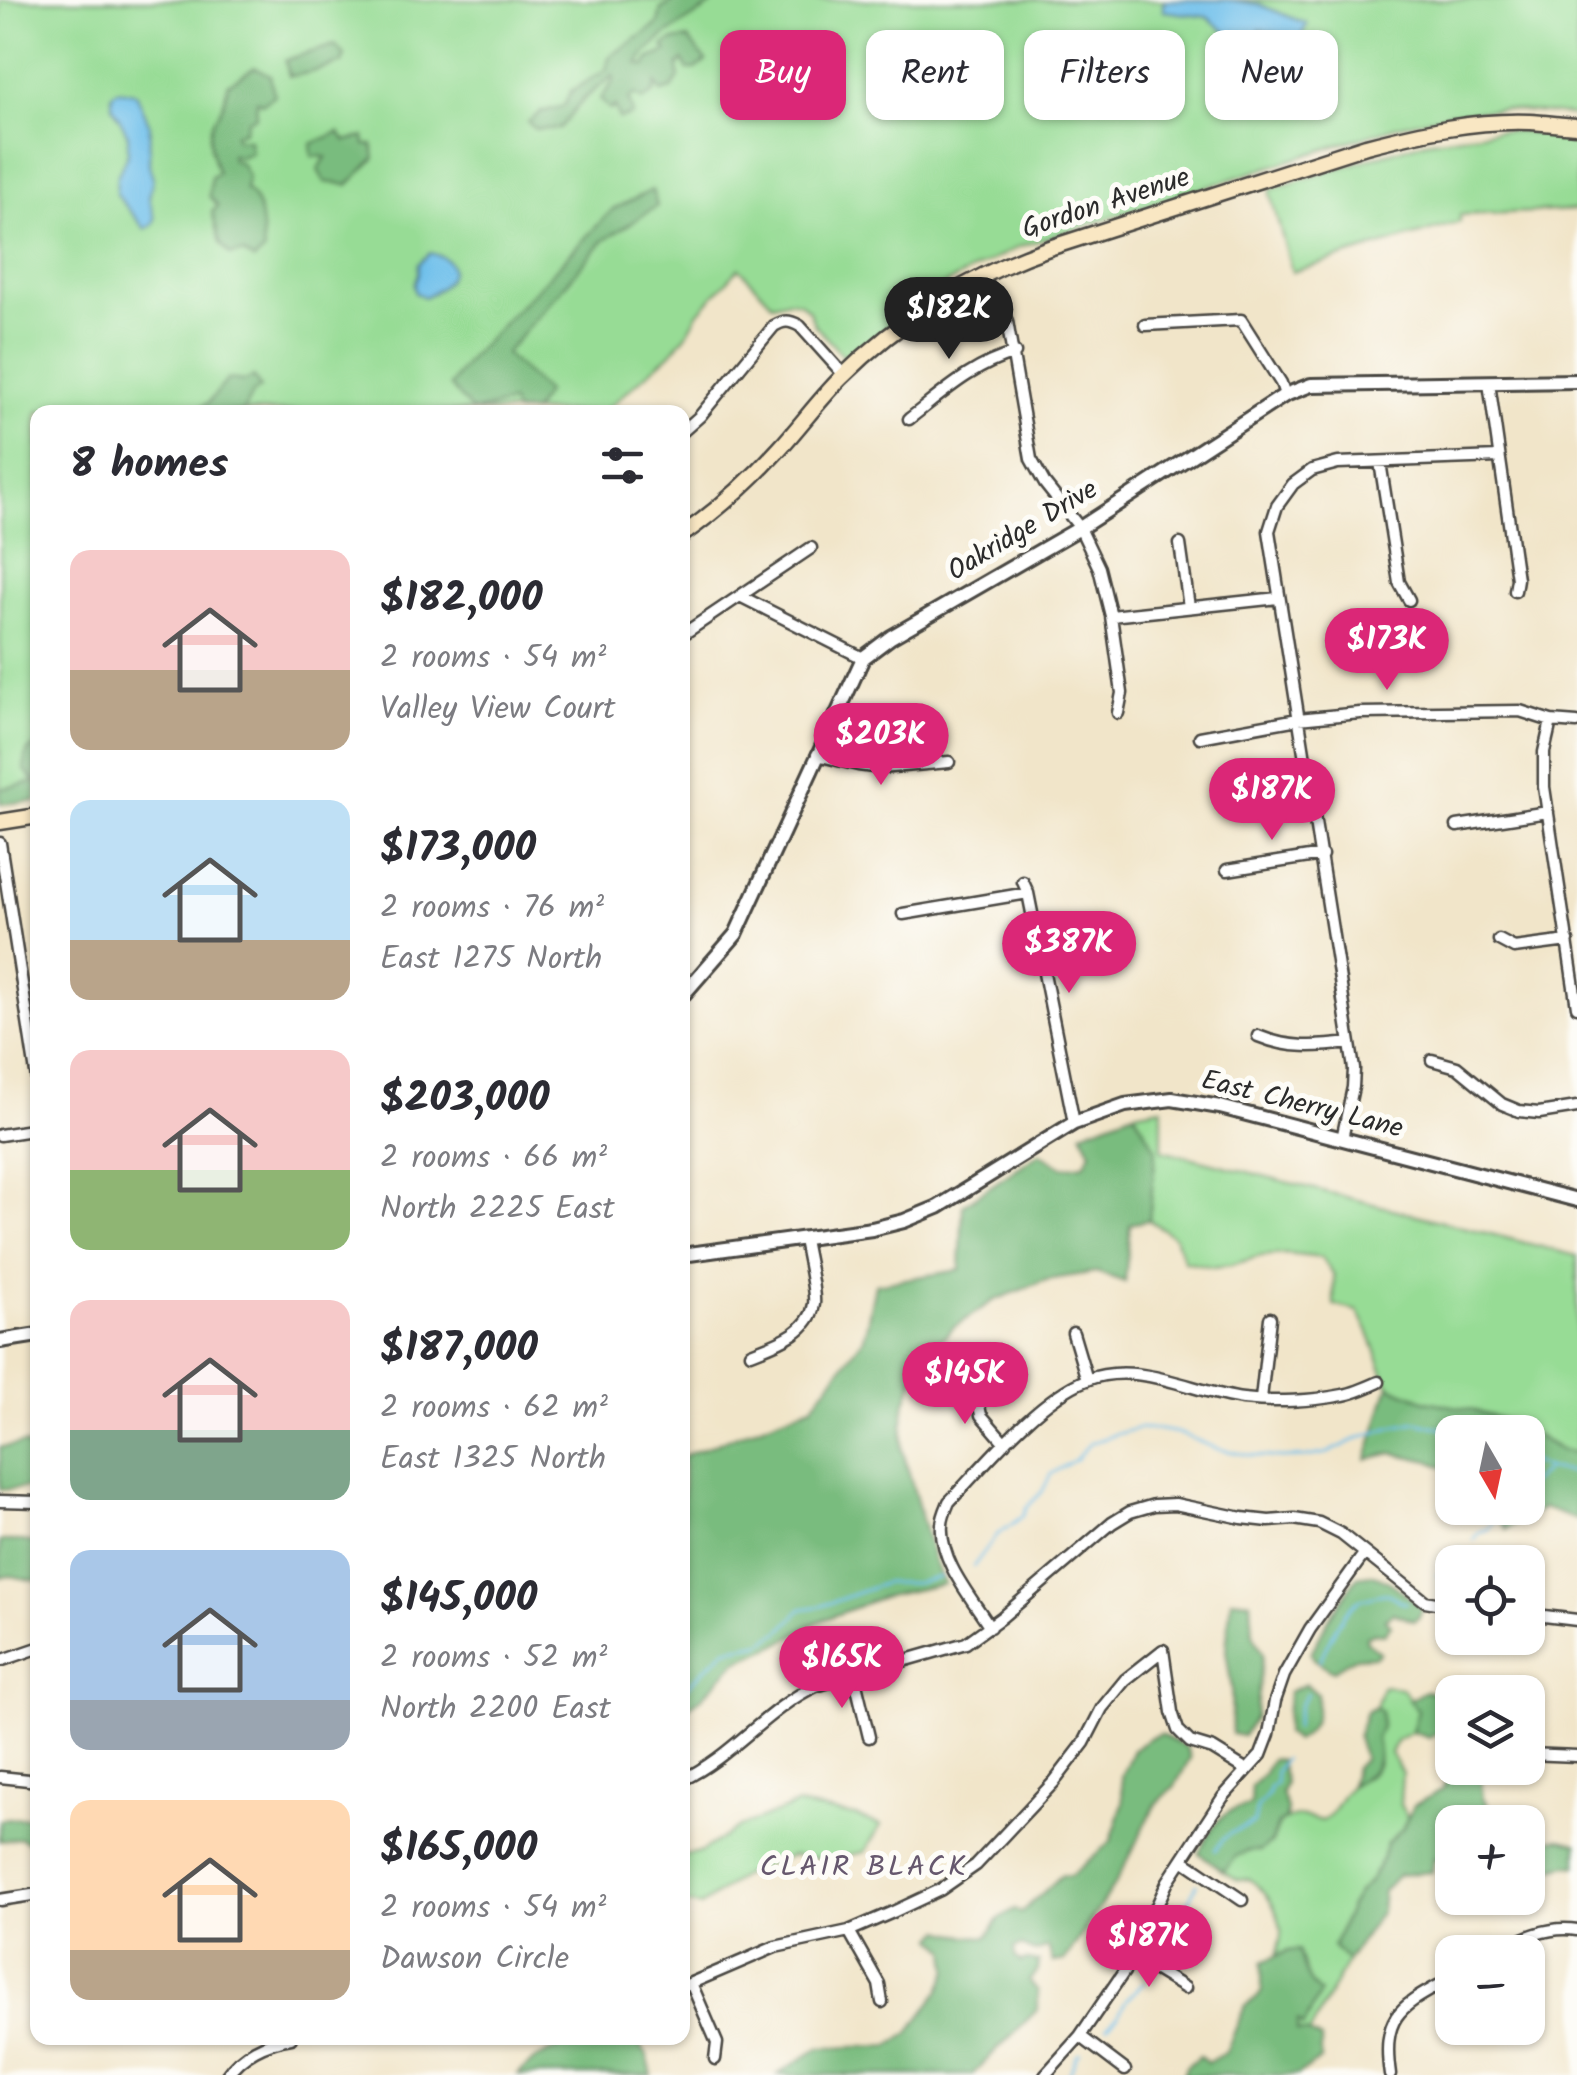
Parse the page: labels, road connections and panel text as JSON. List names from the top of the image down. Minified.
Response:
{"streets":{"main road":["Gordon Avenue"],"street":["Oakridge Drive","East Cherry Lane"]},"districts":["CLAIR BLACK"],"north":"bottom","page":{"chip":["Buy","Rent","Filters","New"],"price":["$182K","$173K","$203K","$187K","$387K","$145K","$165K","$187K"],"heading":"8 homes","list":[{"name":"$182,000","note":"2 rooms · 54 m² · Valley View Court"},{"name":"$173,000","note":"2 rooms · 76 m² · East 1275 North"},{"name":"$203,000","note":"2 rooms · 66 m² · North 2225 East"},{"name":"$187,000","note":"2 rooms · 62 m² · East 1325 North"},{"name":"$145,000","note":"2 rooms · 52 m² · North 2200 East"},{"name":"$165,000","note":"2 rooms · 54 m² · Dawson Circle"}],"map_buttons":["+","−"]}}
